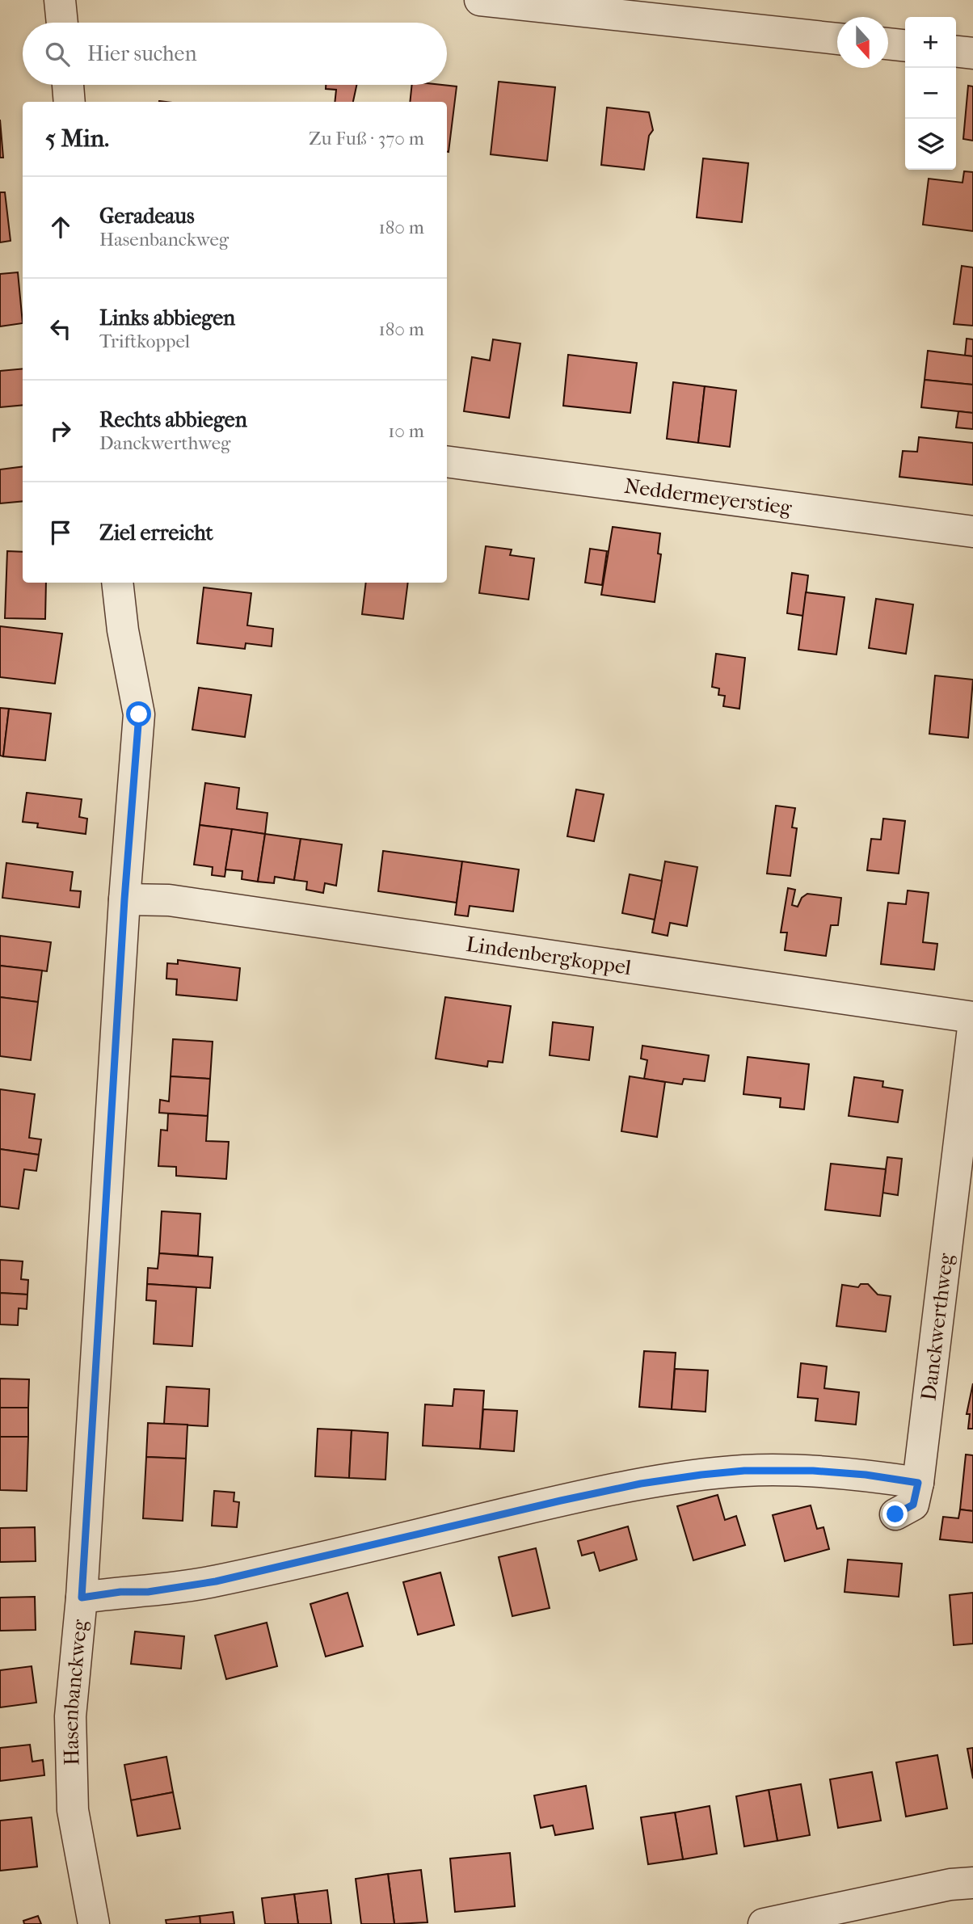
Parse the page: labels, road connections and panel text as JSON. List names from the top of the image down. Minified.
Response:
{"streets":{"street":["Neddermeyerstieg","Lindenbergkoppel","Danckwerthweg","Hasenbanckweg"]},"crossings":[["Lindenbergkoppel","Hasenbanckweg"]],"north":"bottom","page":{"map_buttons":["+","−"],"search":"Hier suchen","heading":["5 Min.","Zu Fuß · 370 m"],"list":[["Geradeaus","Hasenbanckweg","180 m"],["Links abbiegen","Triftkoppel","180 m"],["Rechts abbiegen","Danckwerthweg","10 m"],"Ziel erreicht"]}}
